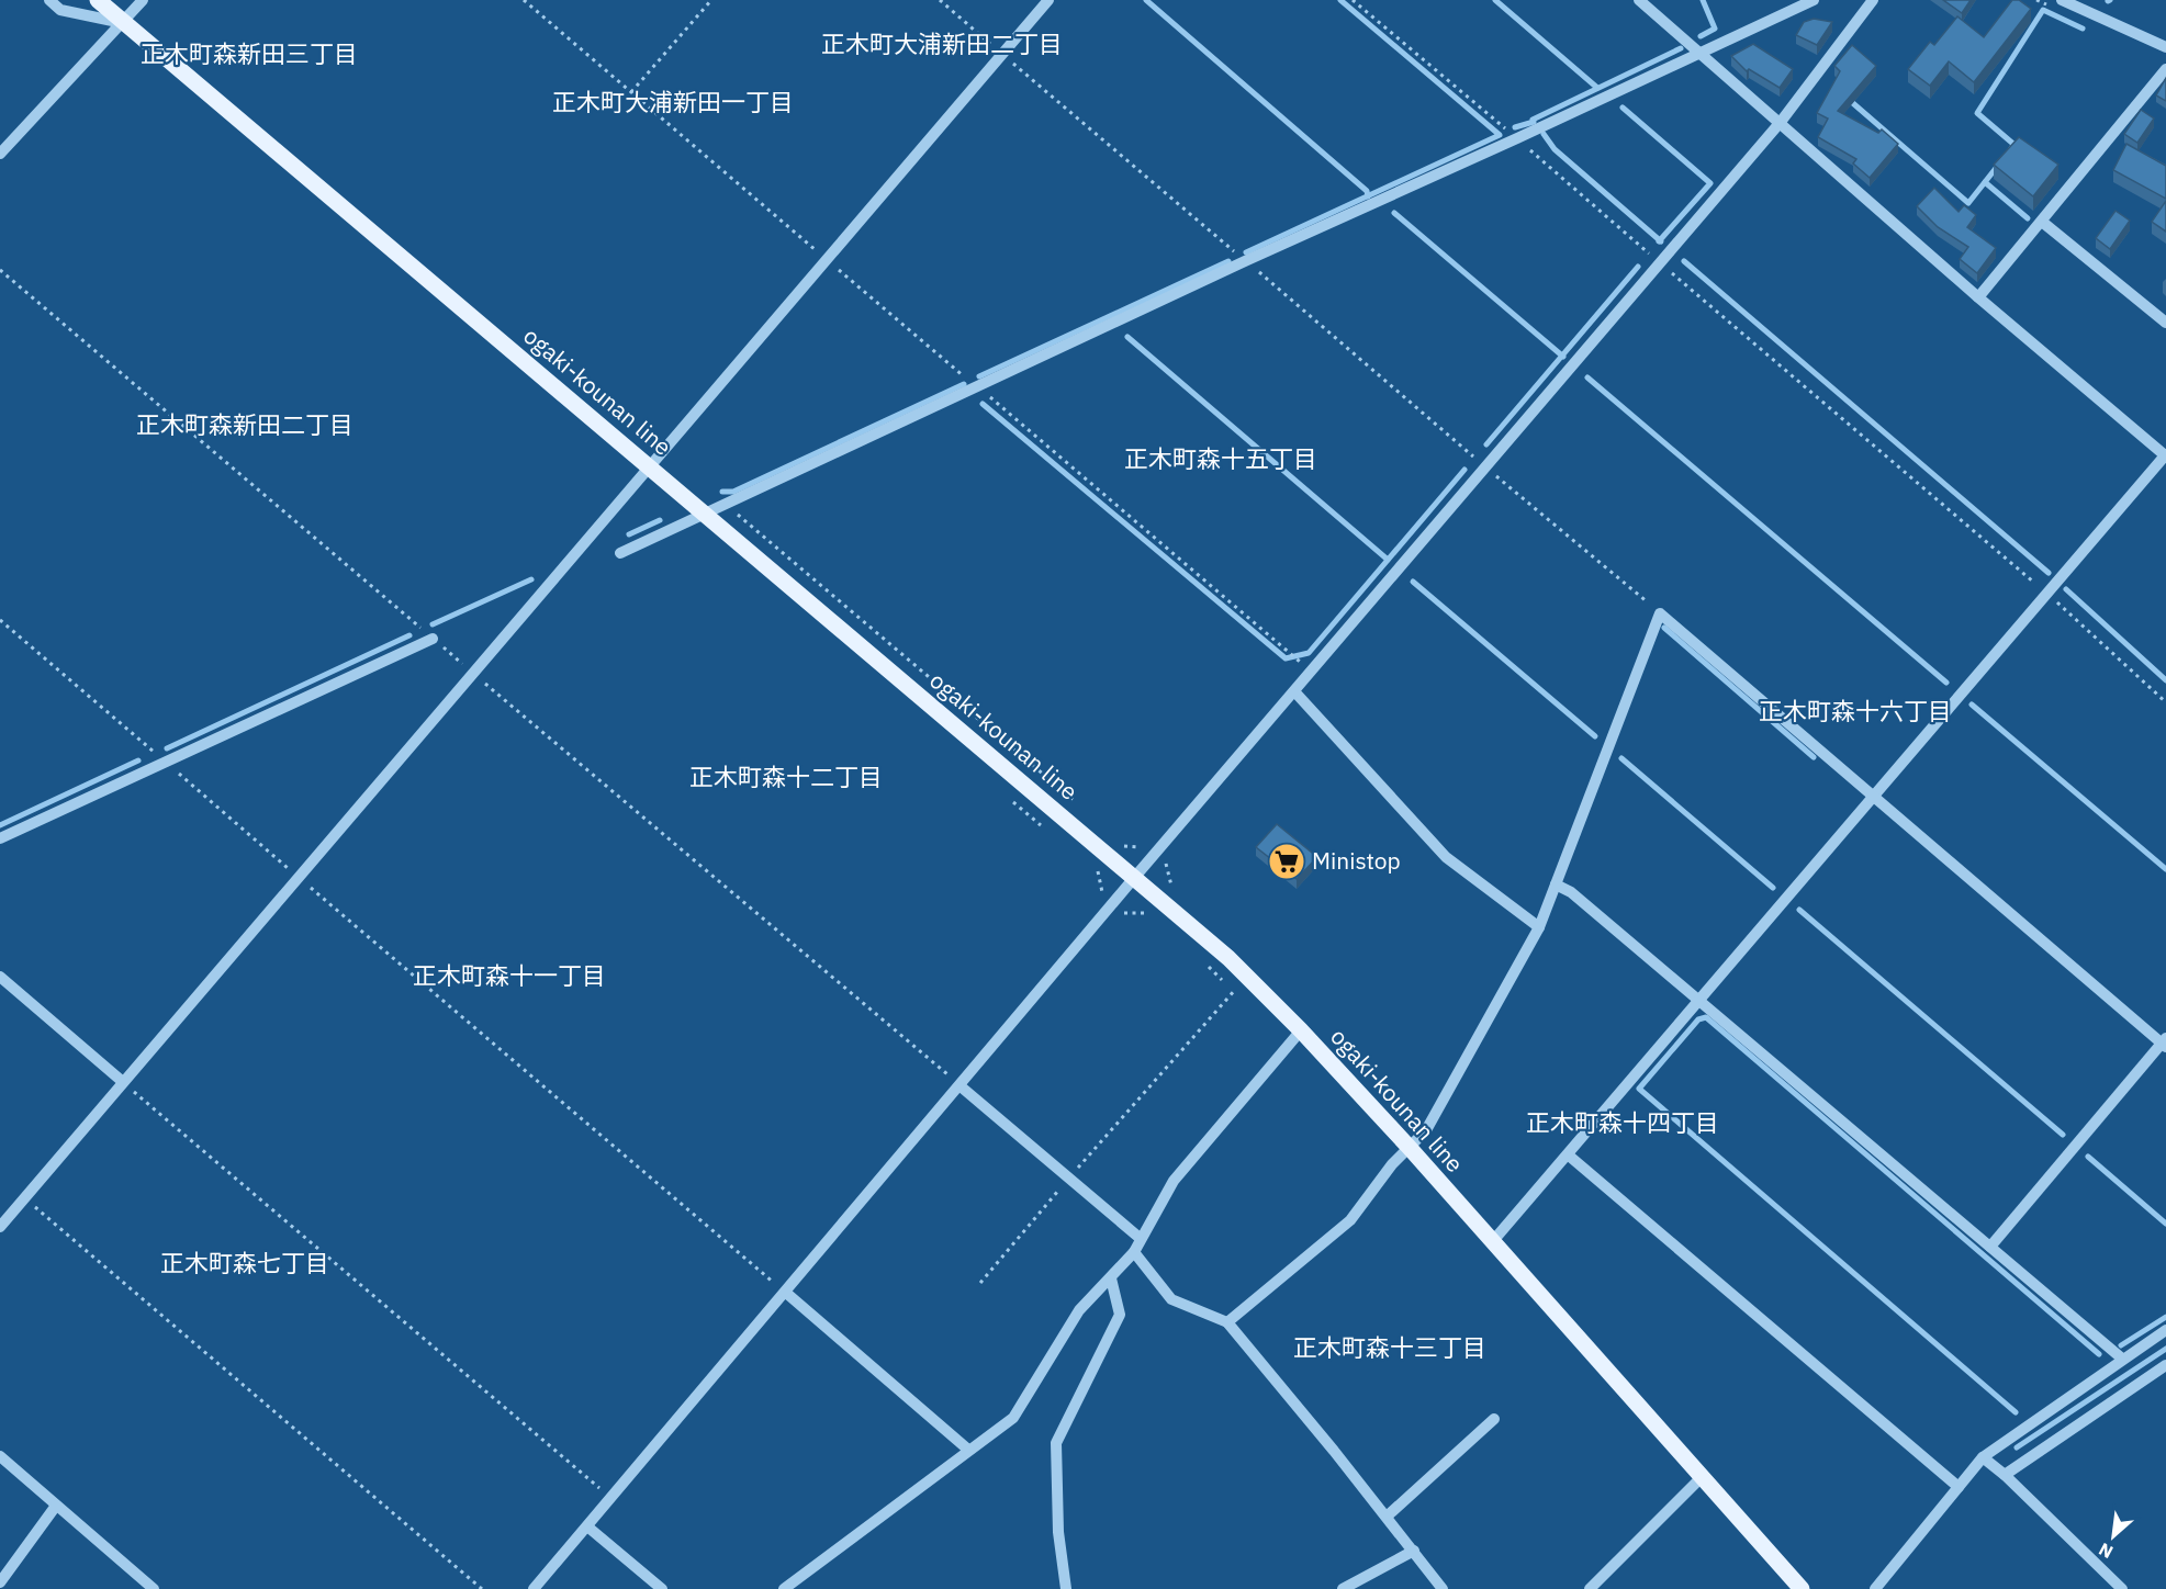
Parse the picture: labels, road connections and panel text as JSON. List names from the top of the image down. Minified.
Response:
{"streets":{"main road":["ogaki-kounan line"]},"districts":["正木町大浦新田二丁目","正木町森新田三丁目","正木町大浦新田一丁目","正木町森新田二丁目","正木町森十五丁目","正木町森十六丁目","正木町森十二丁目","正木町森十一丁目","正木町森十四丁目","正木町森七丁目","正木町森十三丁目"],"places":{"supermarket":["Ministop"]},"north":"bottom left"}
